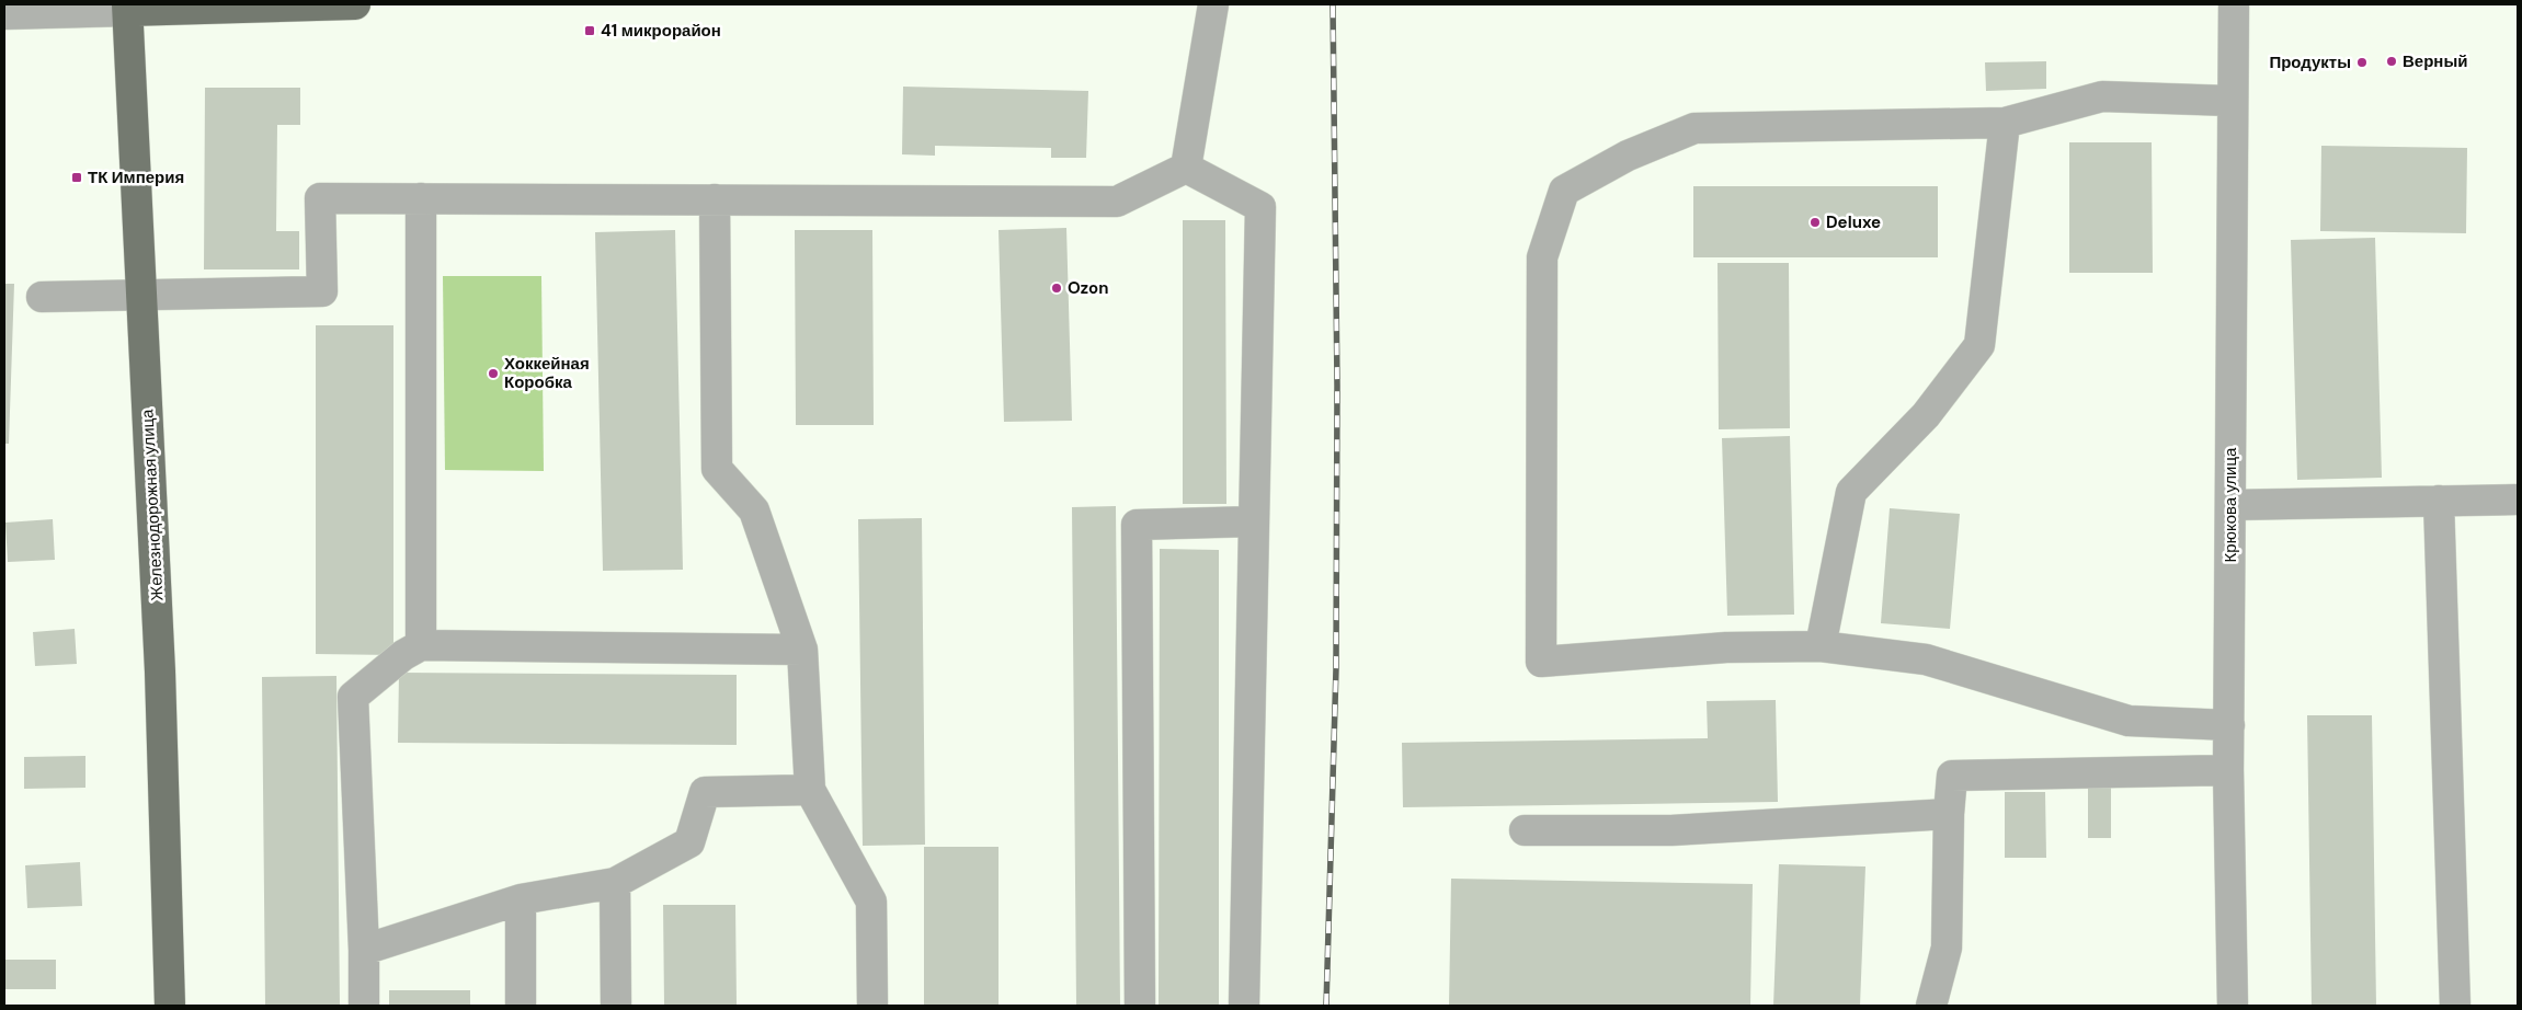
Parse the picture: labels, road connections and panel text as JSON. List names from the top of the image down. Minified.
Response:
{"streets":{"main road":["Железнодорожная улица"],"street":["Крюкова улица"]},"places":{"transit":["41 микрорайон","ТК Империя"],"other":["Верный","Продукты","Deluxe","Ozon","Хоккейная Коробка"]}}
